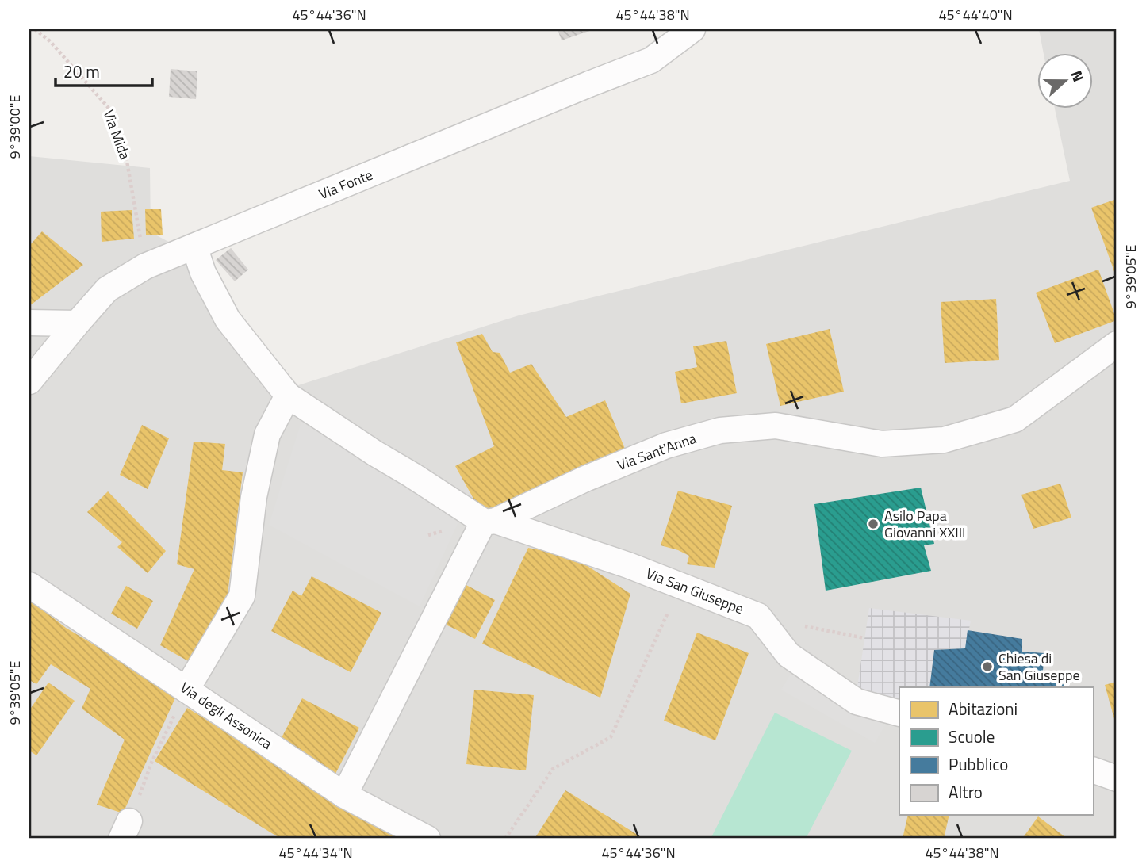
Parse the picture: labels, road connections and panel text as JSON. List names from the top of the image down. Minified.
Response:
{"streets":{"street":["Via Fonte","Via Sant'Anna","Via San Giuseppe","Via degli Assonica"],"path":["Via Mida"]},"crossings":[["Via Mida","Via Fonte"],["Via Fonte","Via San Giuseppe"],["Via Sant'Anna","Via San Giuseppe"]],"places":["Asilo Papa Giovanni XXIII","Chiesa di San Giuseppe"],"legend":["Abitazioni","Scuole","Pubblico","Altro"],"scale_bar":"20 m","north":"right","coordinates":["45°44'36\"N","45°44'38\"N","45°44'40\"N","9°39'00\"E","9°39'05\"E","45°44'34\"N"]}
